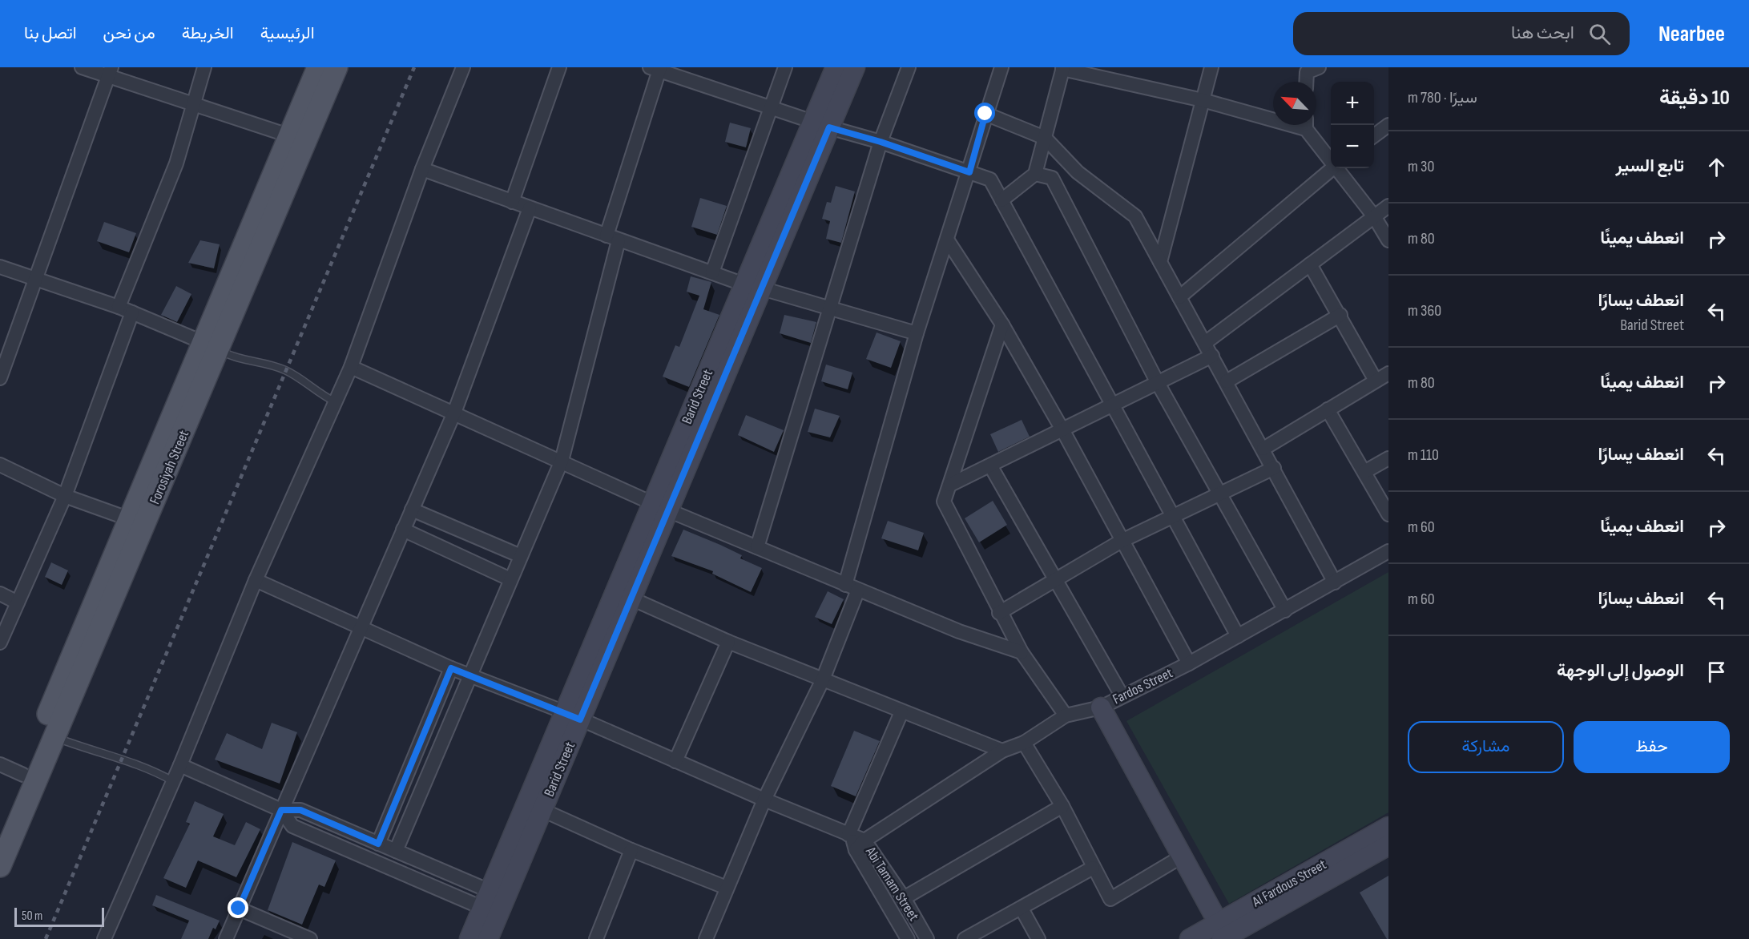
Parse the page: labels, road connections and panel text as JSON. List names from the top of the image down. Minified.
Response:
{"streets":{"main road":["Barid Street","Forosiyah Street","Fardos Street","Al Fardous Street"],"street":["Abi Tamam Street"]},"crossings":[["Fardos Street","Al Fardous Street"]],"scale_bar":"50 m","north":"top left","page":{"header":"Nearbee","search":"ابحث هنا","nav":["الرئيسية","الخريطة","من نحن","اتصل بنا"],"heading":["10 دقيقة","سيرًا · 780 m"],"map_buttons":["+","−"],"list":[["تابع السير","30 m"],["انعطف يمينًا","80 m"],["انعطف يسارًا","Barid Street","360 m"],["انعطف يمينًا","80 m"],["انعطف يسارًا","110 m"],["انعطف يمينًا","60 m"],["انعطف يسارًا","60 m"],"الوصول إلى الوجهة"],"buttons":["حفظ","مشاركة"],"scale":"50 m"}}
